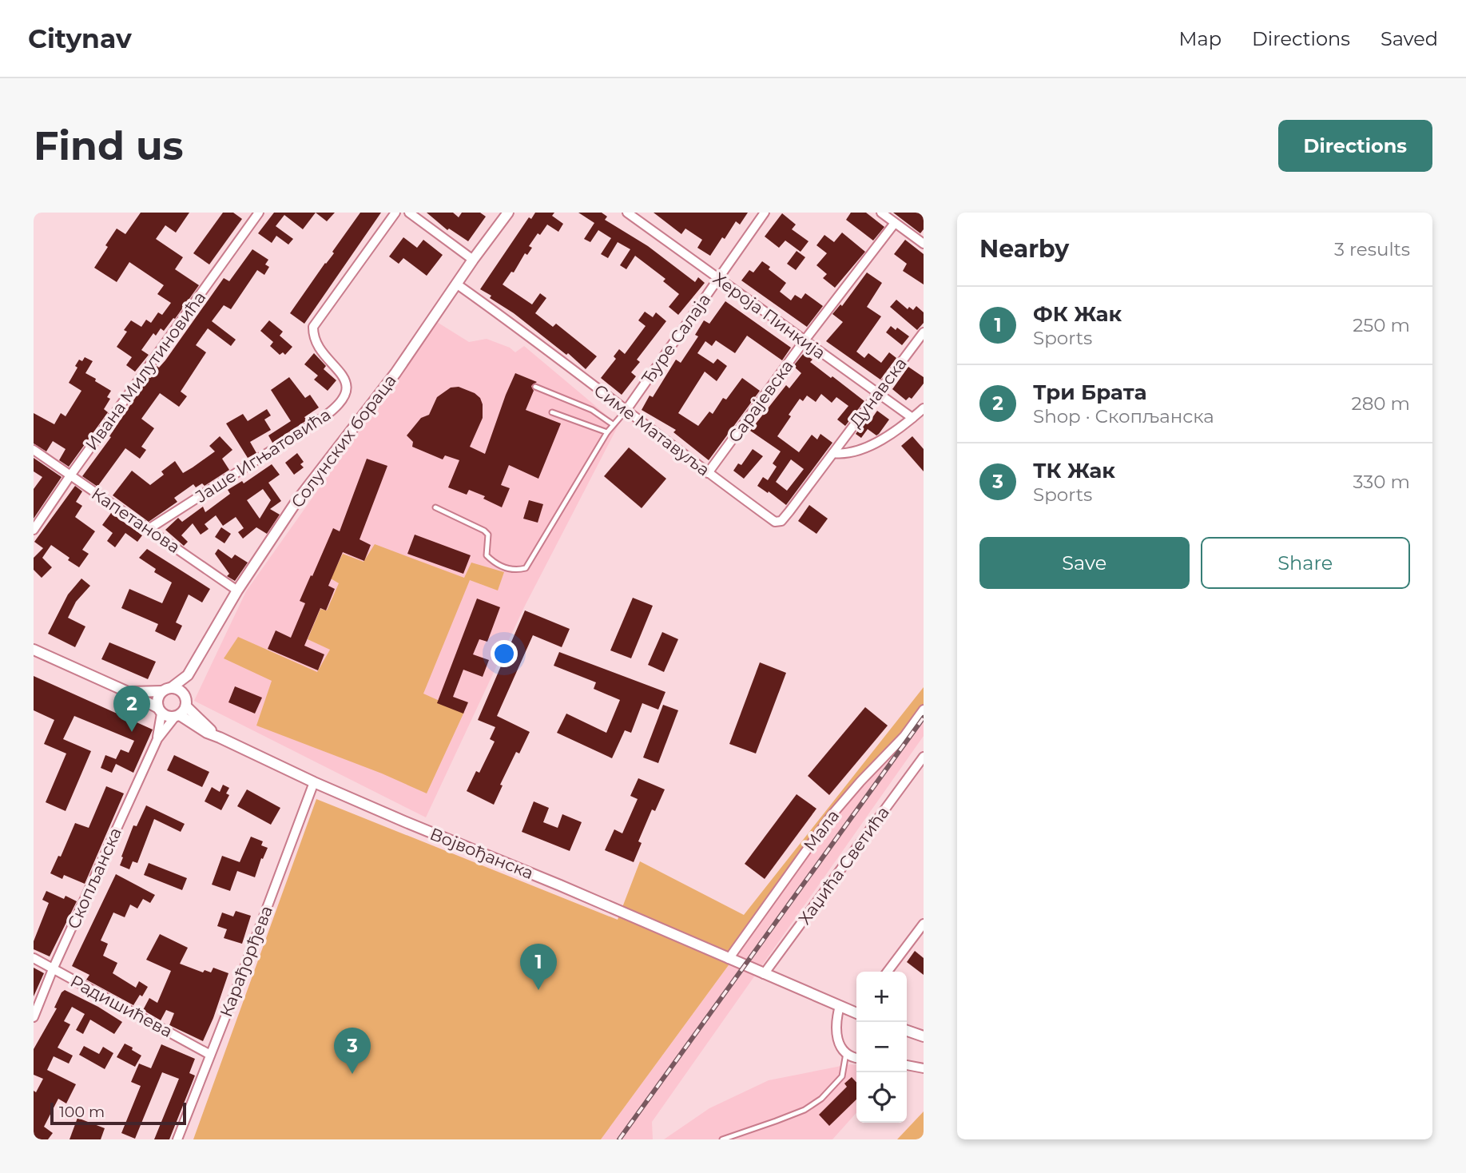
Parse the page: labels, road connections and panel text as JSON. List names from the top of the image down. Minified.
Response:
{"streets":{"street":["Хероја Пинкија","Ђуре Салаја","Ивана Милутиновића","Дунавска","Сарајевска","Симе Матавуља","Солунских бораца","Јаше Игњатовића","Капетанова","Мала","Војвођанска","Хаџића Светића","Скопљанска","Карађорђева","Радишићева"]},"crossings":[["Хероја Пинкија","Ђуре Салаја"],["Хероја Пинкија","Дунавска"],["Хероја Пинкија","Сарајевска"],["Ђуре Салаја","Симе Матавуља"],["Ивана Милутиновића","Капетанова"],["Дунавска","Симе Матавуља"],["Сарајевска","Симе Матавуља"],["Симе Матавуља","Солунских бораца"],["Солунских бораца","Капетанова"],["Солунских бораца","Војвођанска"],["Солунских бораца","Скопљанска"],["Јаше Игњатовића","Капетанова"],["Мала","Војвођанска"],["Војвођанска","Хаџића Светића"],["Војвођанска","Скопљанска"],["Војвођанска","Карађорђева"],["Скопљанска","Радишићева"],["Карађорђева","Радишићева"]],"scale_bar":"100 m","page":{"header":"Citynav","nav":["Map","Directions","Saved"],"buttons":["Directions",["Save","Share"]],"title":"Find us","heading":["Nearby","3 results"],"list":[{"mark":"1","name":"ФК Жак","note":"Sports","value":"250 m"},{"mark":"2","name":"Три Брата","note":"Shop · Скопљанска","value":"280 m"},{"mark":"3","name":"ТК Жак","note":"Sports","value":"330 m"}],"pins":["2","1","3"],"map_buttons":["+","−"],"scale":"100 m"}}
